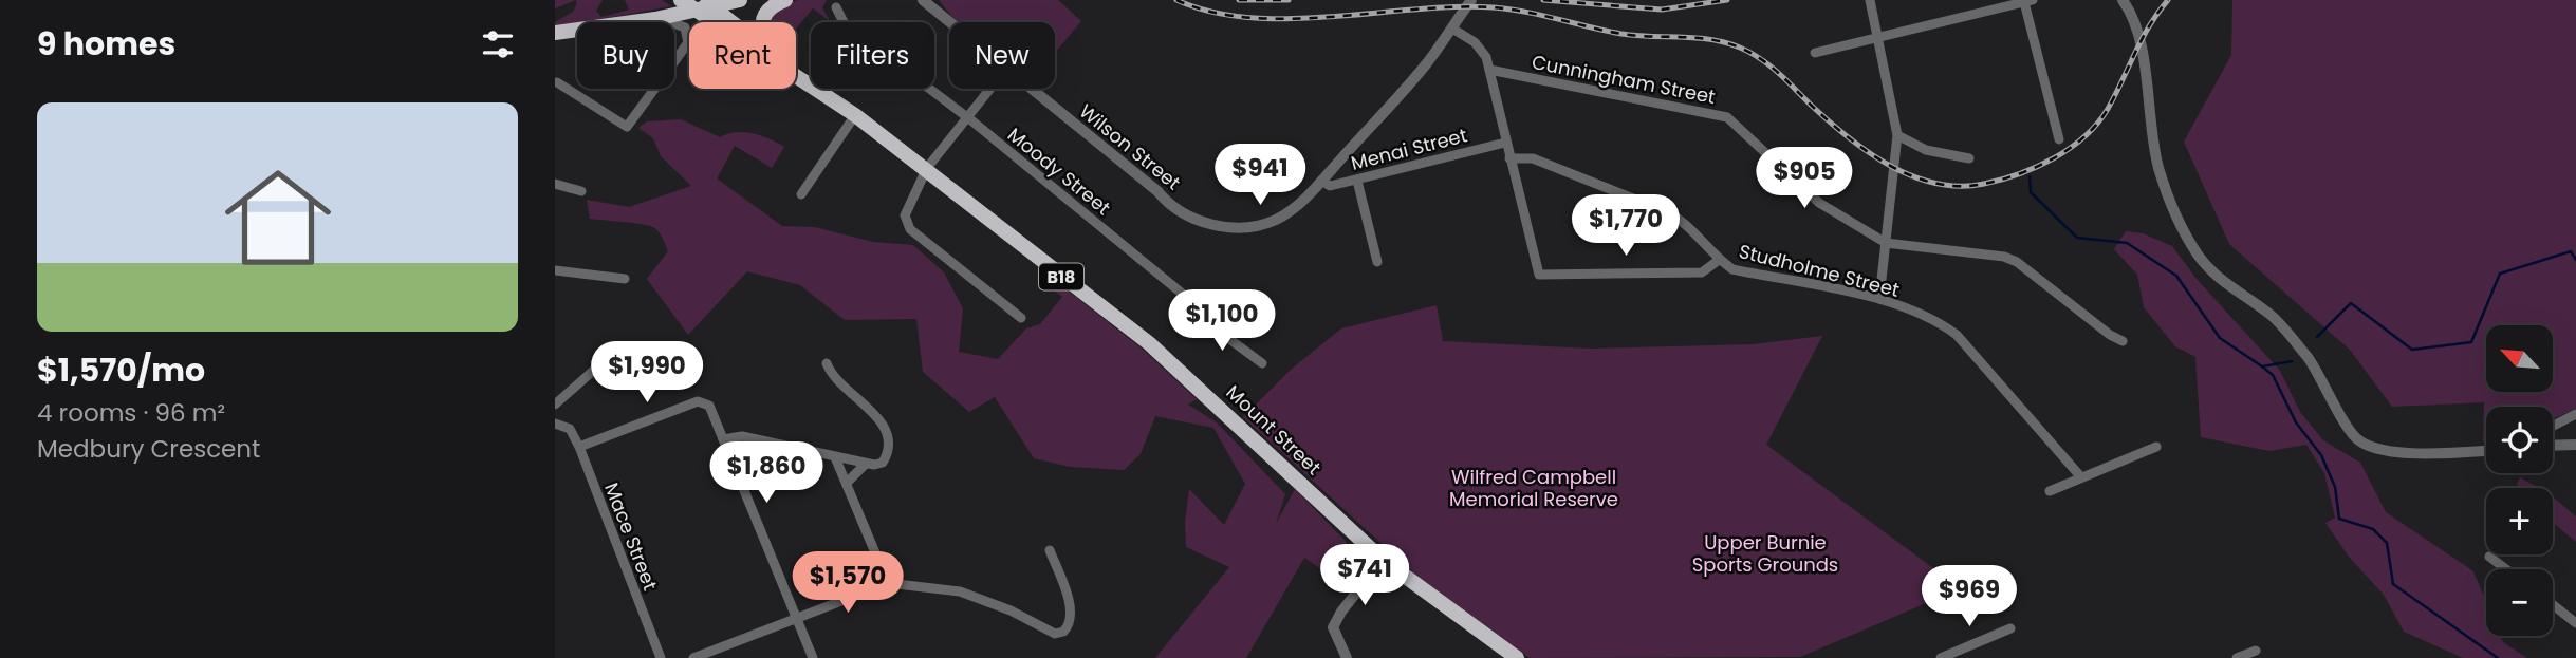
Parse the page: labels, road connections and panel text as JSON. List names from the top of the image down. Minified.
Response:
{"streets":{"highway":["B18","Mount Street"],"street":["Cunningham Street","Wilson Street","Menai Street","Moody Street","Studholme Street","Mace Street"]},"crossings":[["Wilson Street","Menai Street"]],"parks":["Wilfred Campbell Memorial Reserve","Upper Burnie Sports Grounds"],"north":"top left","page":{"heading":"9 homes","chip":["Buy","Rent","Filters","New"],"list":[{"name":"$1,570/mo","note":"4 rooms · 96 m² · Medbury Crescent"}],"price":["$941","$905","$1,770","$1,100","$1,990","$1,860","$741","$1,570","$969"],"map_buttons":["+","−"]}}
